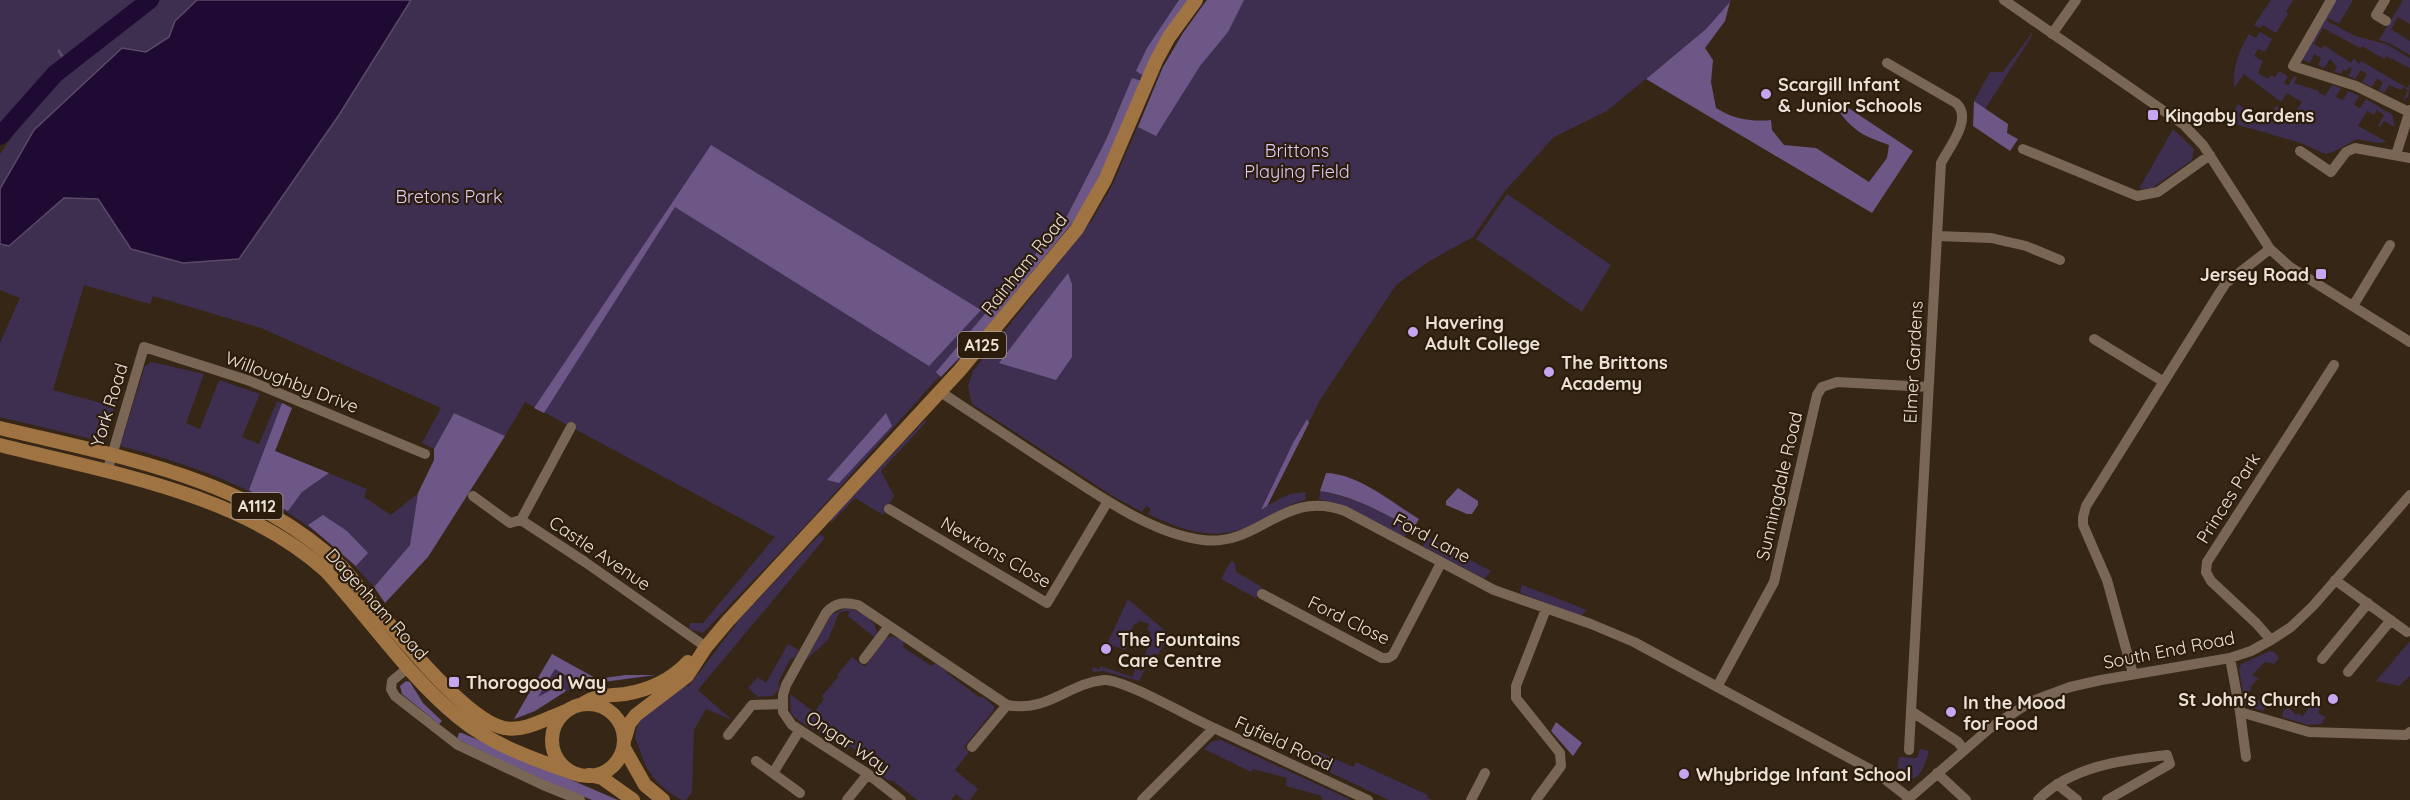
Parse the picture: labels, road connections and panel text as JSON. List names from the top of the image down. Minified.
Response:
{"streets":{"main road":["Rainham Road","A125","A1112","Dagenham Road"],"street":["Elmer Gardens","Willoughby Drive","York Road","Sunningdale Road","Princes Park","Ford Lane","Newtons Close","Castle Avenue","Ford Close","South End Road","Ongar Way","Fyfield Road"]},"crossings":[["Rainham Road","Ford Lane"],["Rainham Road","Castle Avenue"],["Rainham Road","Dagenham Road"],["Elmer Gardens","Sunningdale Road"],["Willoughby Drive","York Road"],["York Road","Dagenham Road"],["Sunningdale Road","Ford Lane"],["Princes Park","South End Road"],["Ford Lane","Newtons Close"],["Ford Lane","Ford Close"],["Ford Lane","South End Road"]],"parks":["Brittons Playing Field","Bretons Park"],"places":{"other":["Scargill Infant & Junior Schools","Havering Adult College","The Brittons Academy","The Fountains Care Centre","St John's Church","In the Mood for Food","Whybridge Infant School"],"transit":["Kingaby Gardens","Jersey Road","Thorogood Way"]}}
